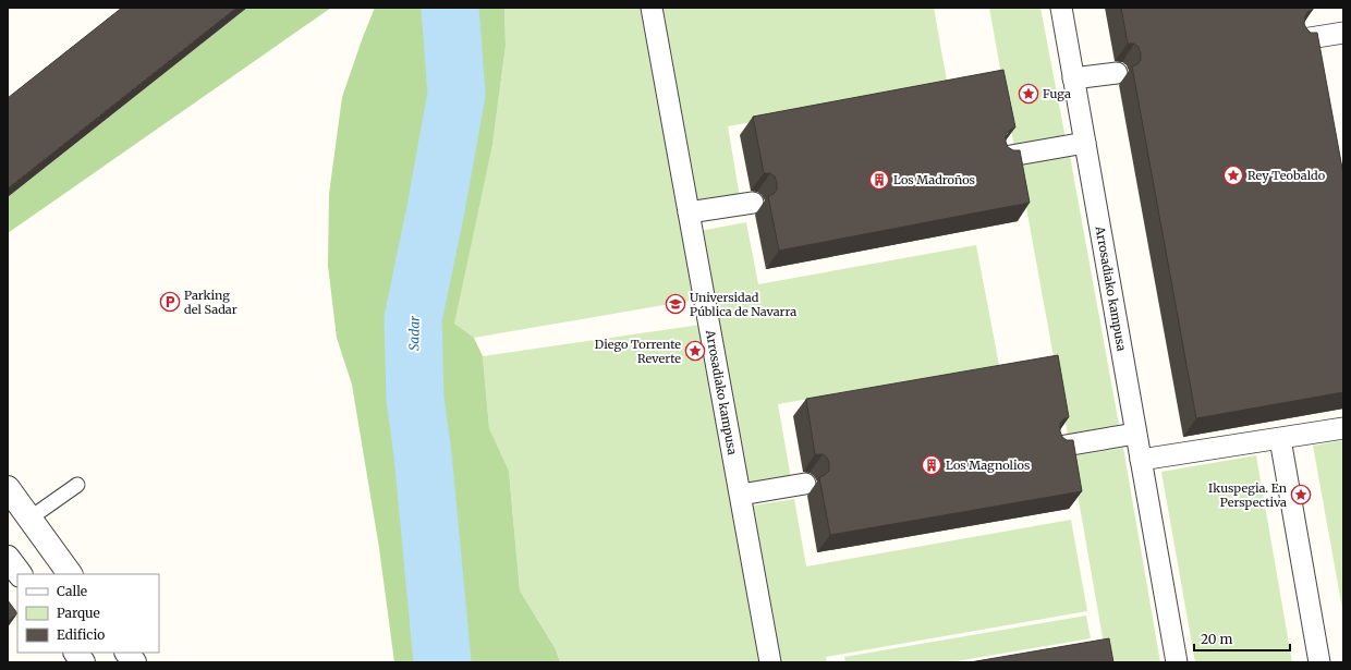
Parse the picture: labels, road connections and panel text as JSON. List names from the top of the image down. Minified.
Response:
{"streets":{"street":["Arrosadiako kampusa"]},"water":["Sadar"],"places":{"place":["Fuga","Rey Teobaldo","Diego Torrente Reverte","Ikuspegia. En Perspectiva"],"building":["Los Madroños","Los Magnolios"],"parking":["Parking del Sadar"],"school or university":["Universidad Pública de Navarra"]},"legend":["Calle","Parque","Edificio"],"scale_bar":"20 m"}
